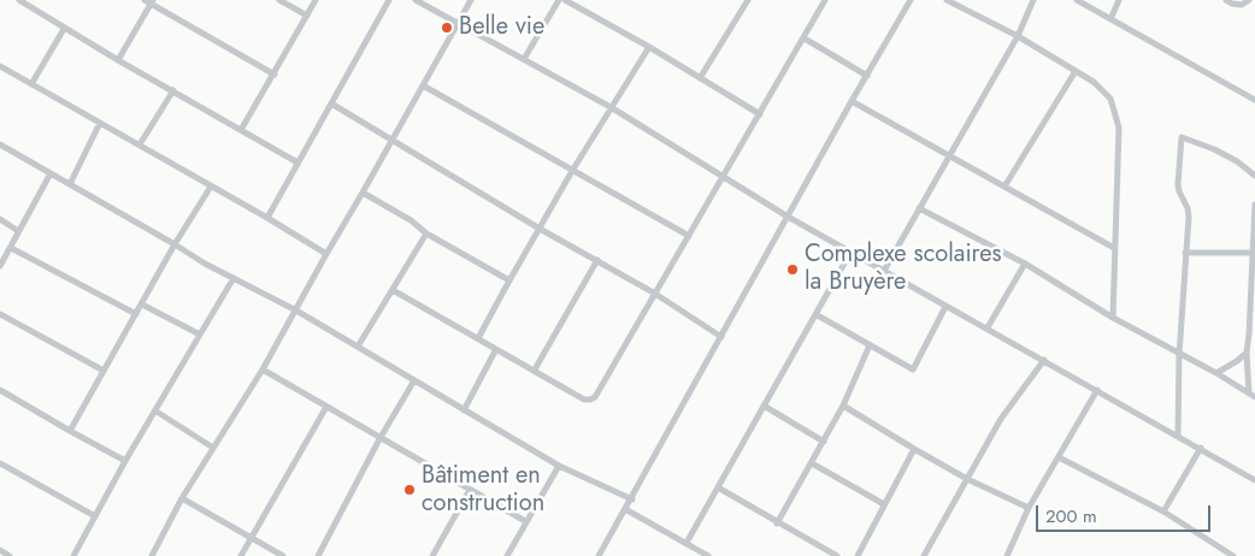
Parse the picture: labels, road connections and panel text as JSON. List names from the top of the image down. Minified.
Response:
{"places":["Belle vie","Complexe scolaires la Bruyère","Bâtiment en construction"],"scale_bar":"200 m"}
